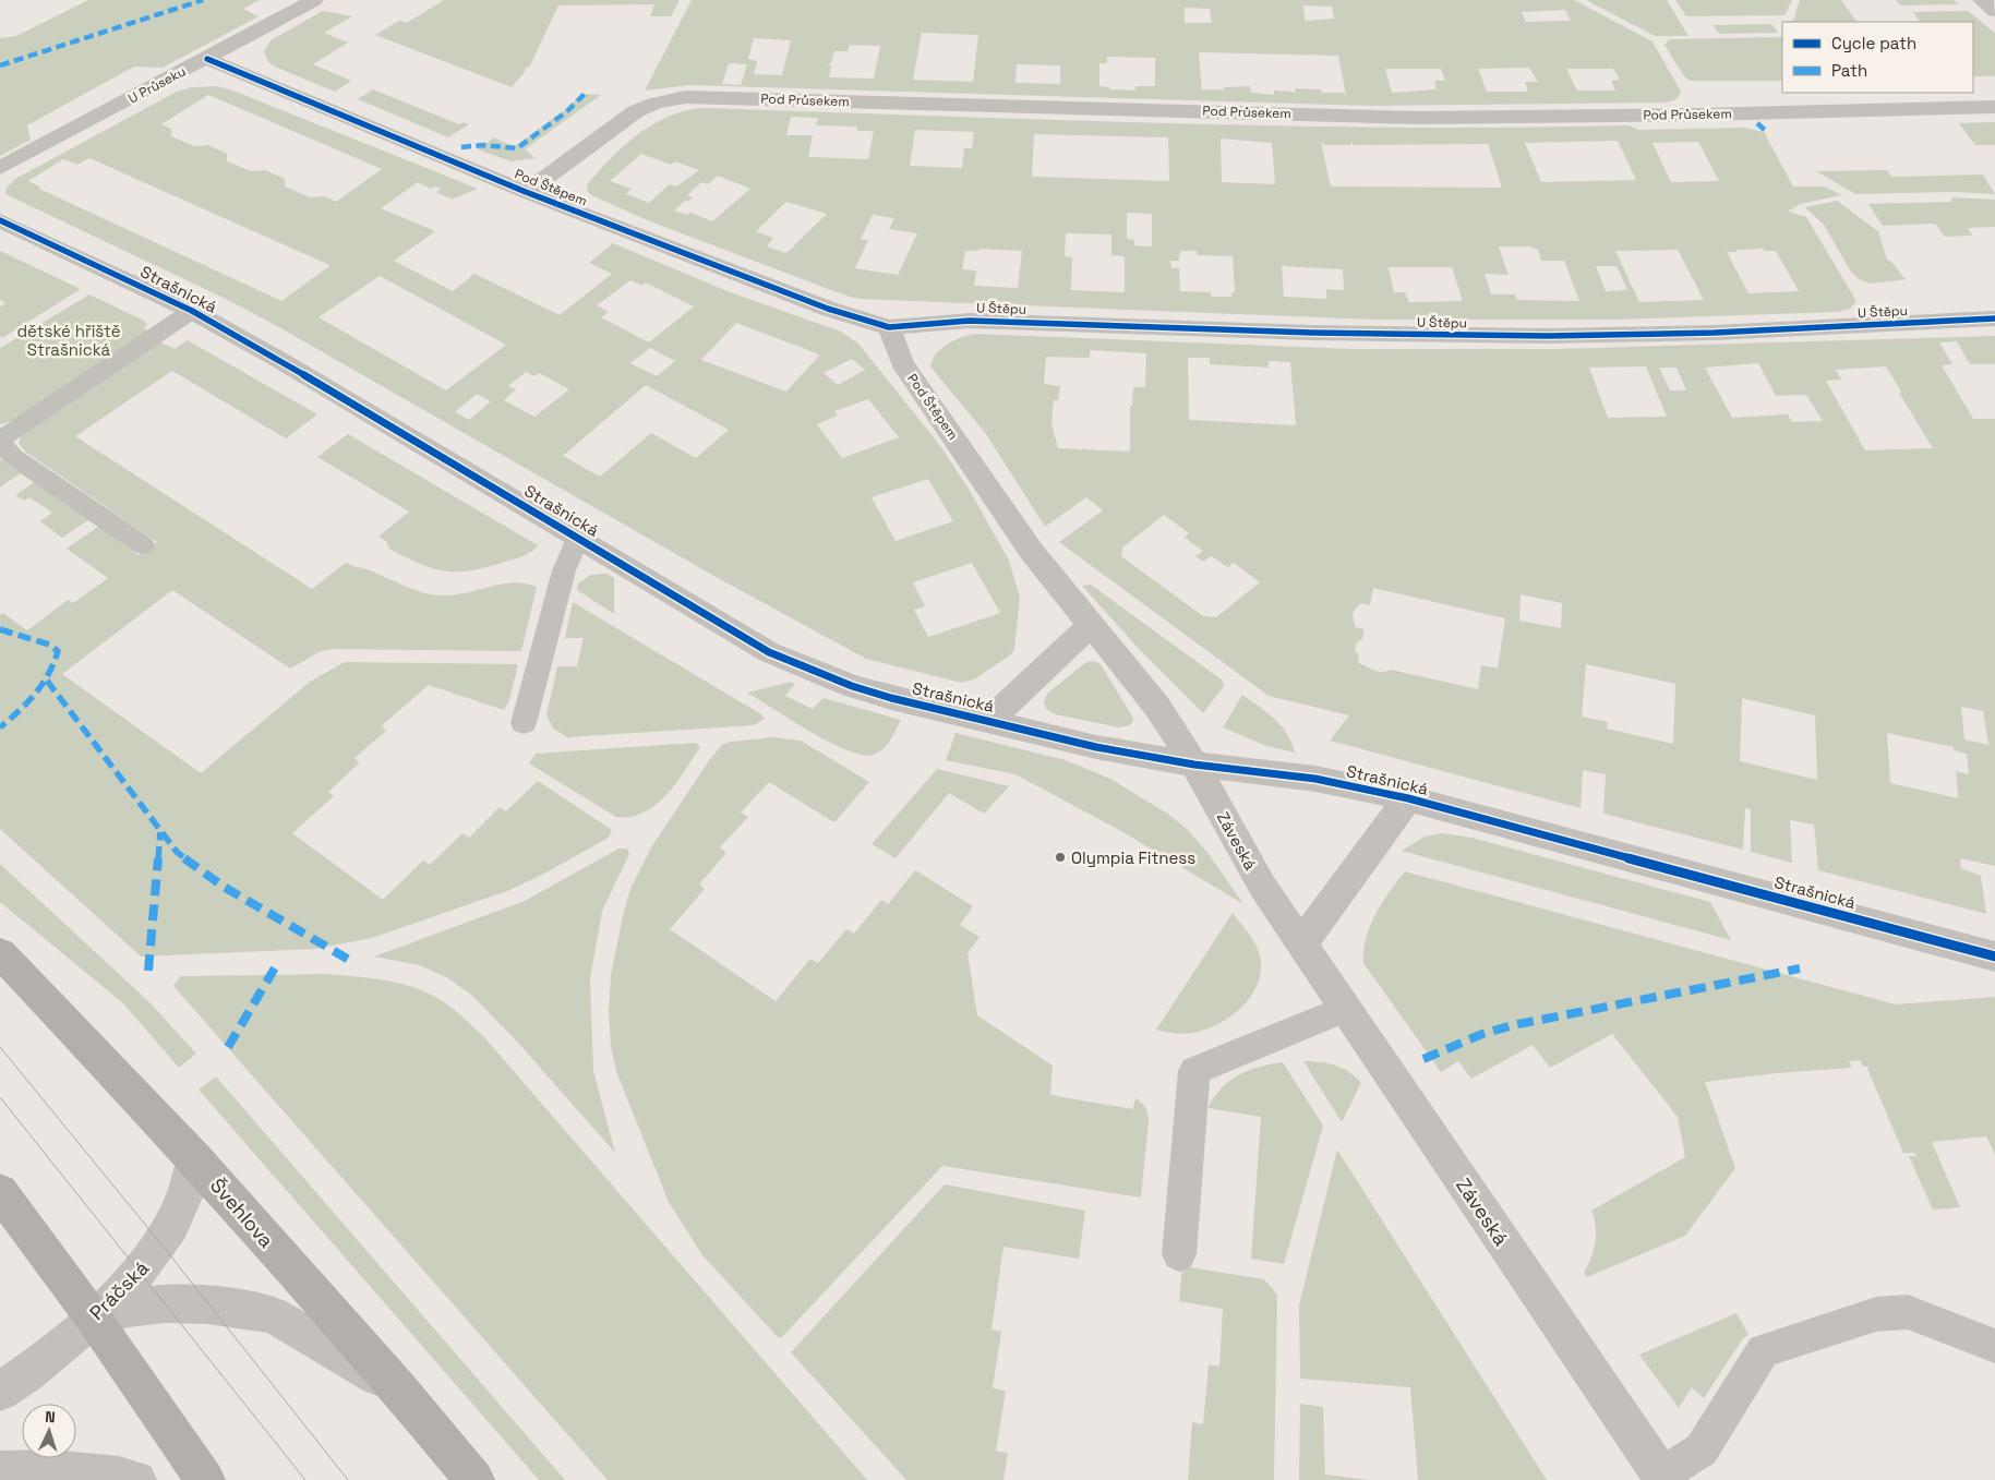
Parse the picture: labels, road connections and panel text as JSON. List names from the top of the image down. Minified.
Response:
{"streets":{"main road":["Švehlova"],"street":["U Průseku","Pod Průsekem","Pod Štěpem","Strašnická","U Štěpu","Záveská","Práčská"]},"crossings":[["U Průseku","Pod Štěpem"],["Pod Průsekem","Pod Štěpem"],["Pod Štěpem","Strašnická"],["Pod Štěpem","U Štěpu"],["Pod Štěpem","Záveská"],["Strašnická","Záveská"],["Švehlova","Práčská"]],"parks":["dětské hřiště Strašnická"],"places":["Olympia Fitness"],"legend":["Cycle path","Path"],"north":"top"}
